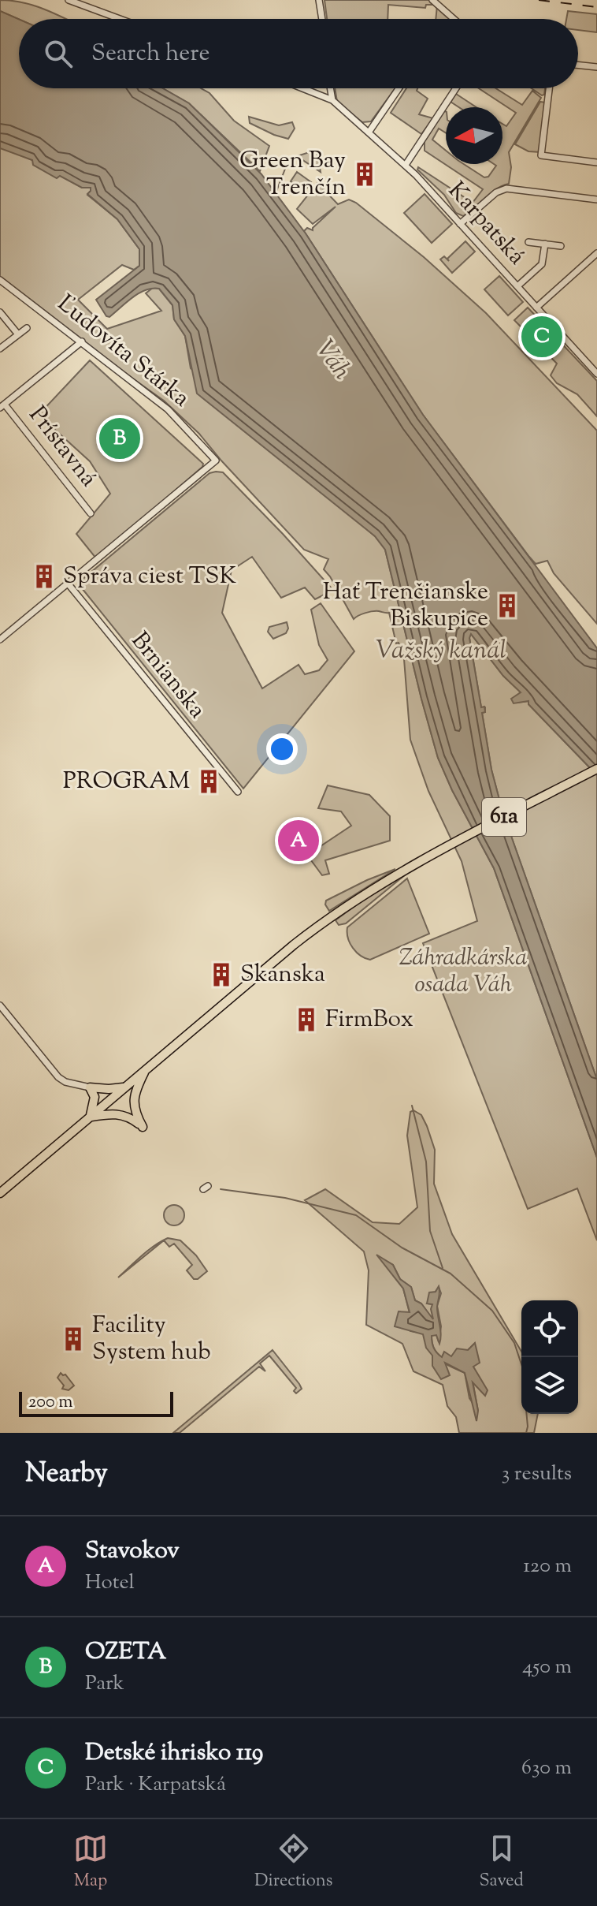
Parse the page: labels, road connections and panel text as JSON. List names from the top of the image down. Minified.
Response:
{"streets":{"main road":["61a"],"street":["Karpatská","Ľudovíta Stárka","Prístavná","Brnianska"]},"crossings":[["Ľudovíta Stárka","Prístavná"],["Ľudovíta Stárka","Brnianska"]],"water":["Váh","Važský kanál"],"parks":["Záhradkárska osada Váh"],"places":{"building":["Green Bay Trenčín","Správa ciest TSK","Hať Trenčianske Biskupice","PROGRAM","Skanska","FirmBox","Facility System hub"]},"scale_bar":"200 m","north":"left","page":{"search":"Search here","pins":["C","B","A"],"scale":"200 m","heading":["Nearby","3 results"],"list":[{"mark":"A","name":"Stavokov","note":"Hotel","value":"120 m"},{"mark":"B","name":"OZETA","note":"Park","value":"450 m"},{"mark":"C","name":"Detské ihrisko 119","note":"Park · Karpatská","value":"630 m"}],"nav":["Map","Directions","Saved"]}}
